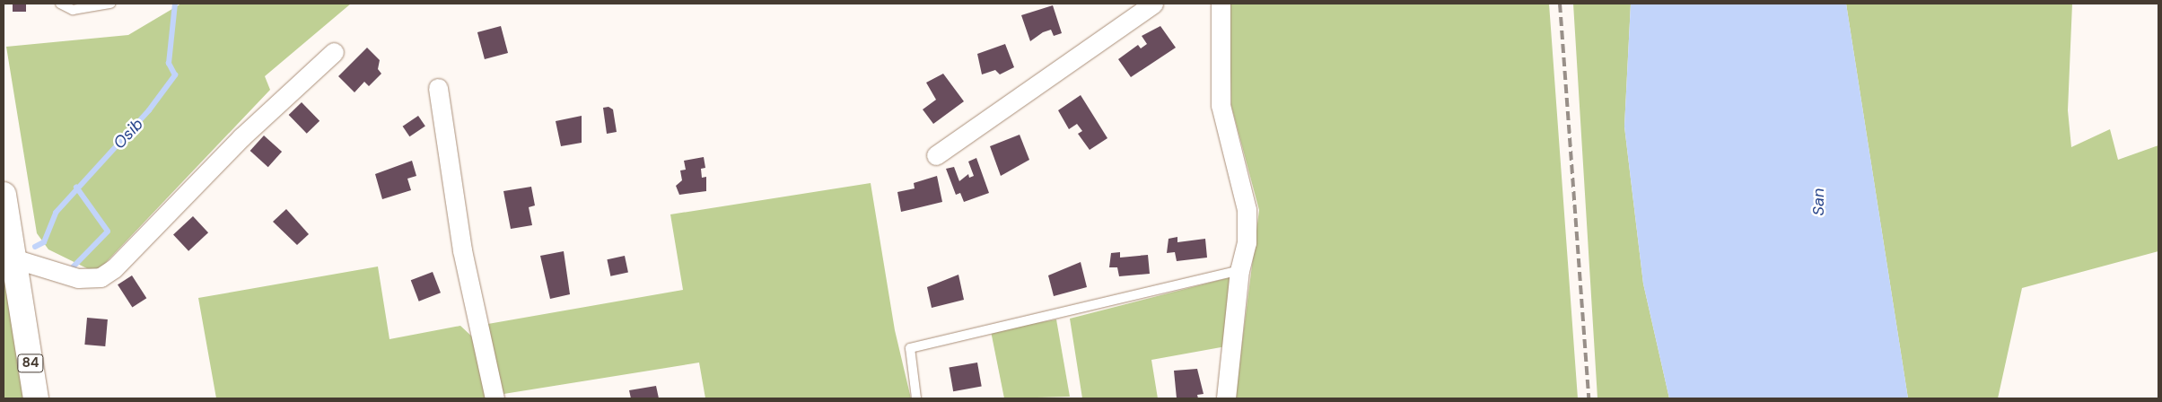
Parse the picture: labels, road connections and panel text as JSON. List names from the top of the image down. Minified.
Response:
{"streets":{"main road":["84"]},"water":["Osib","San"]}
